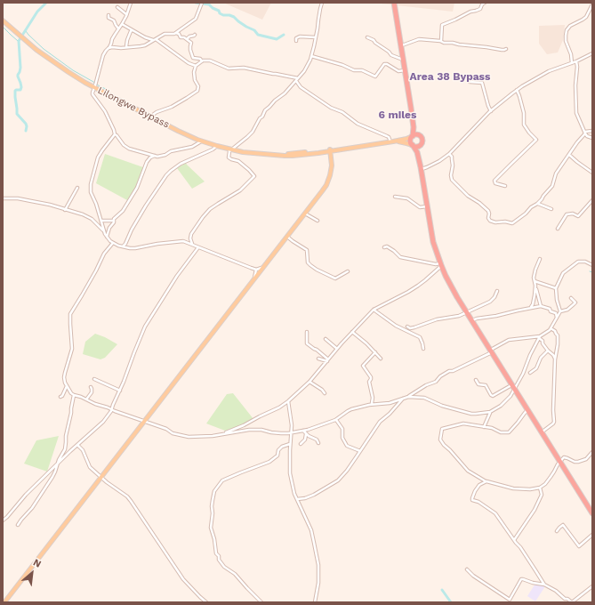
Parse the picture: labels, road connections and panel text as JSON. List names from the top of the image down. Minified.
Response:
{"streets":{"main road":["Lilongwe Bypass"]},"districts":["Area 38 Bypass","6 miles"],"north":"top right"}
